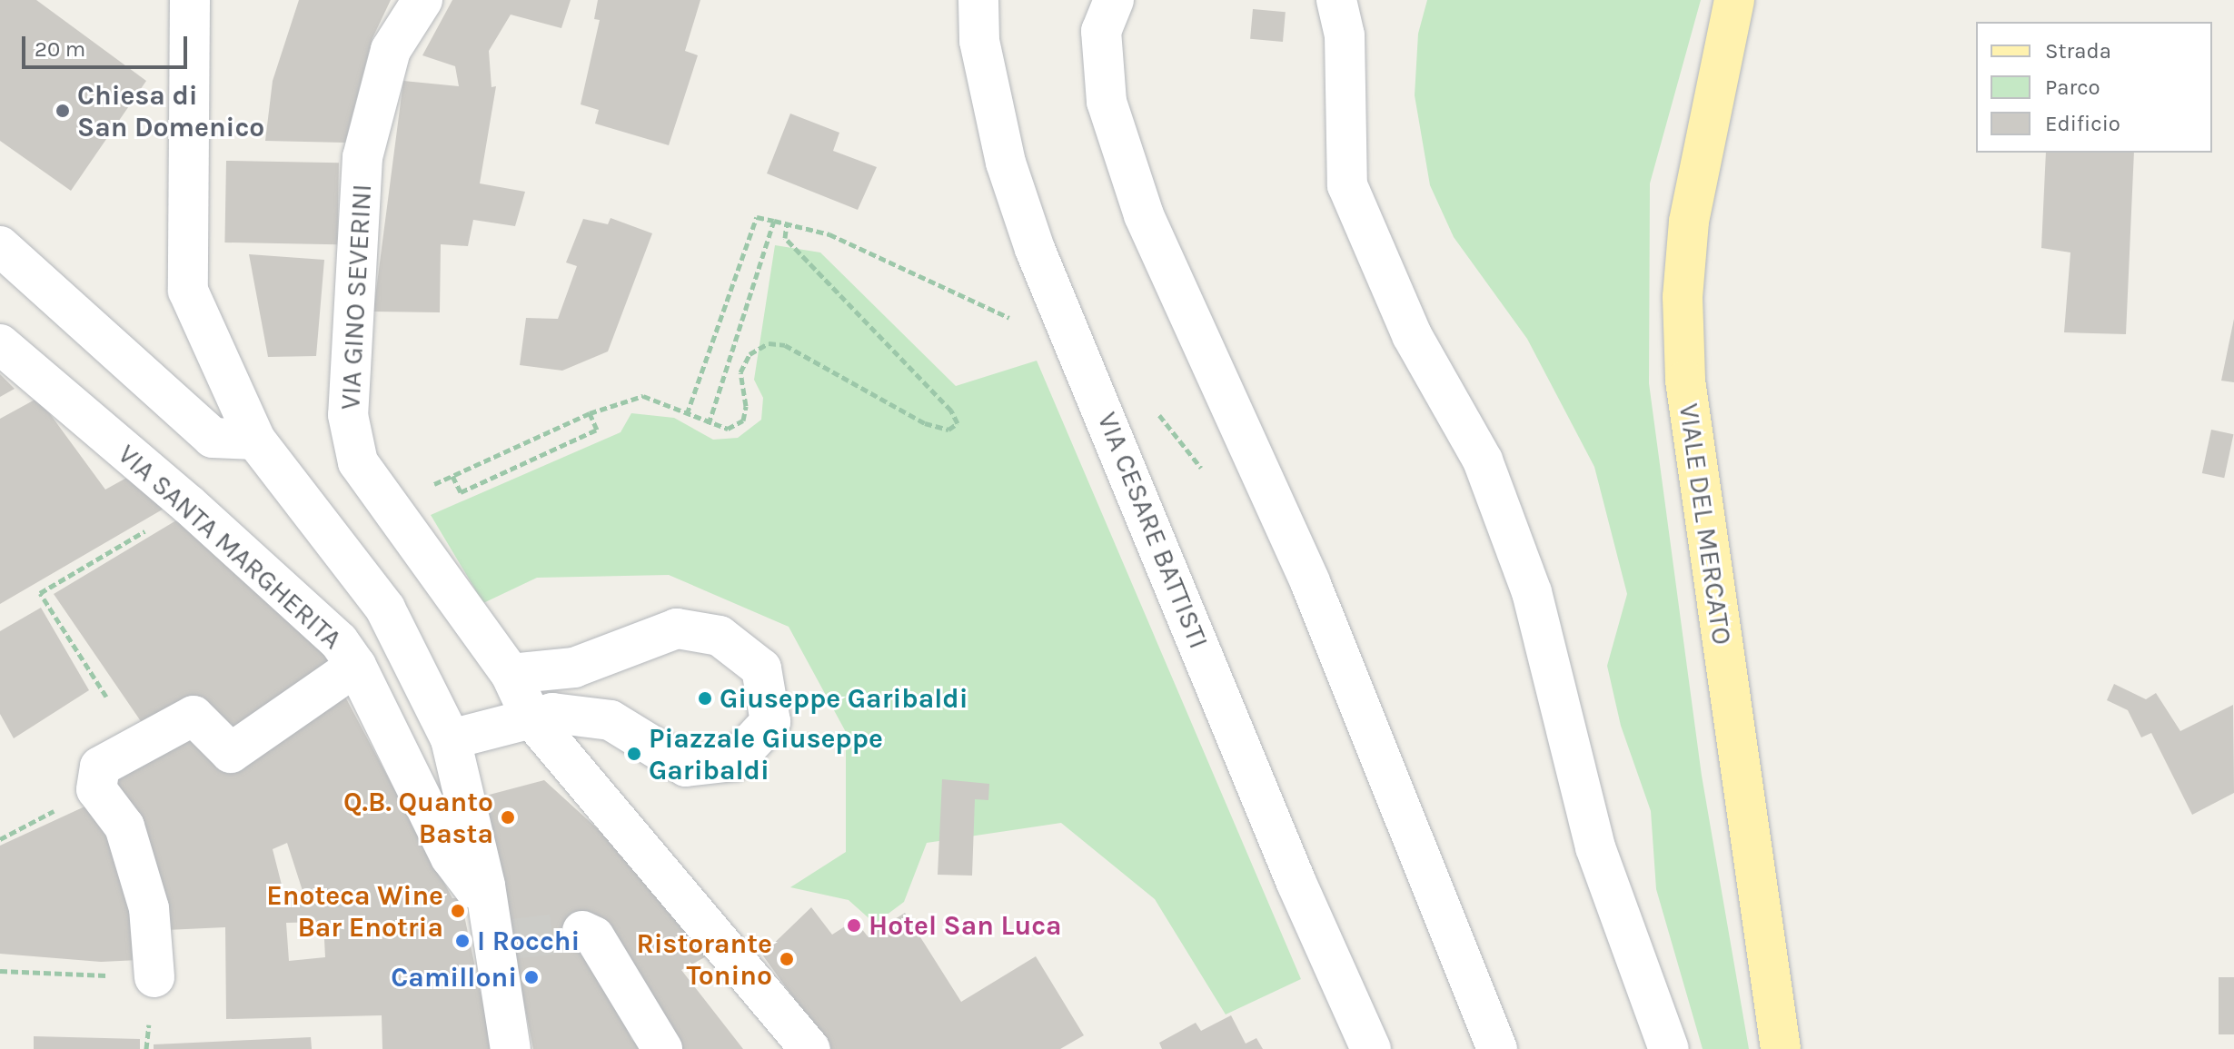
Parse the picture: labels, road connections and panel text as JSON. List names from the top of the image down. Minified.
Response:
{"streets":{"main road":["VIALE DEL MERCATO"],"street":["VIA GINO SEVERINI","VIA CESARE BATTISTI","VIA SANTA MARGHERITA"]},"places":["Chiesa di San Domenico","Giuseppe Garibaldi","Piazzale Giuseppe Garibaldi","Q.B. Quanto Basta","Enoteca Wine Bar Enotria","Hotel San Luca","I Rocchi","Ristorante Tonino","Camilloni"],"legend":["Strada","Parco","Edificio"],"scale_bar":"20 m"}
